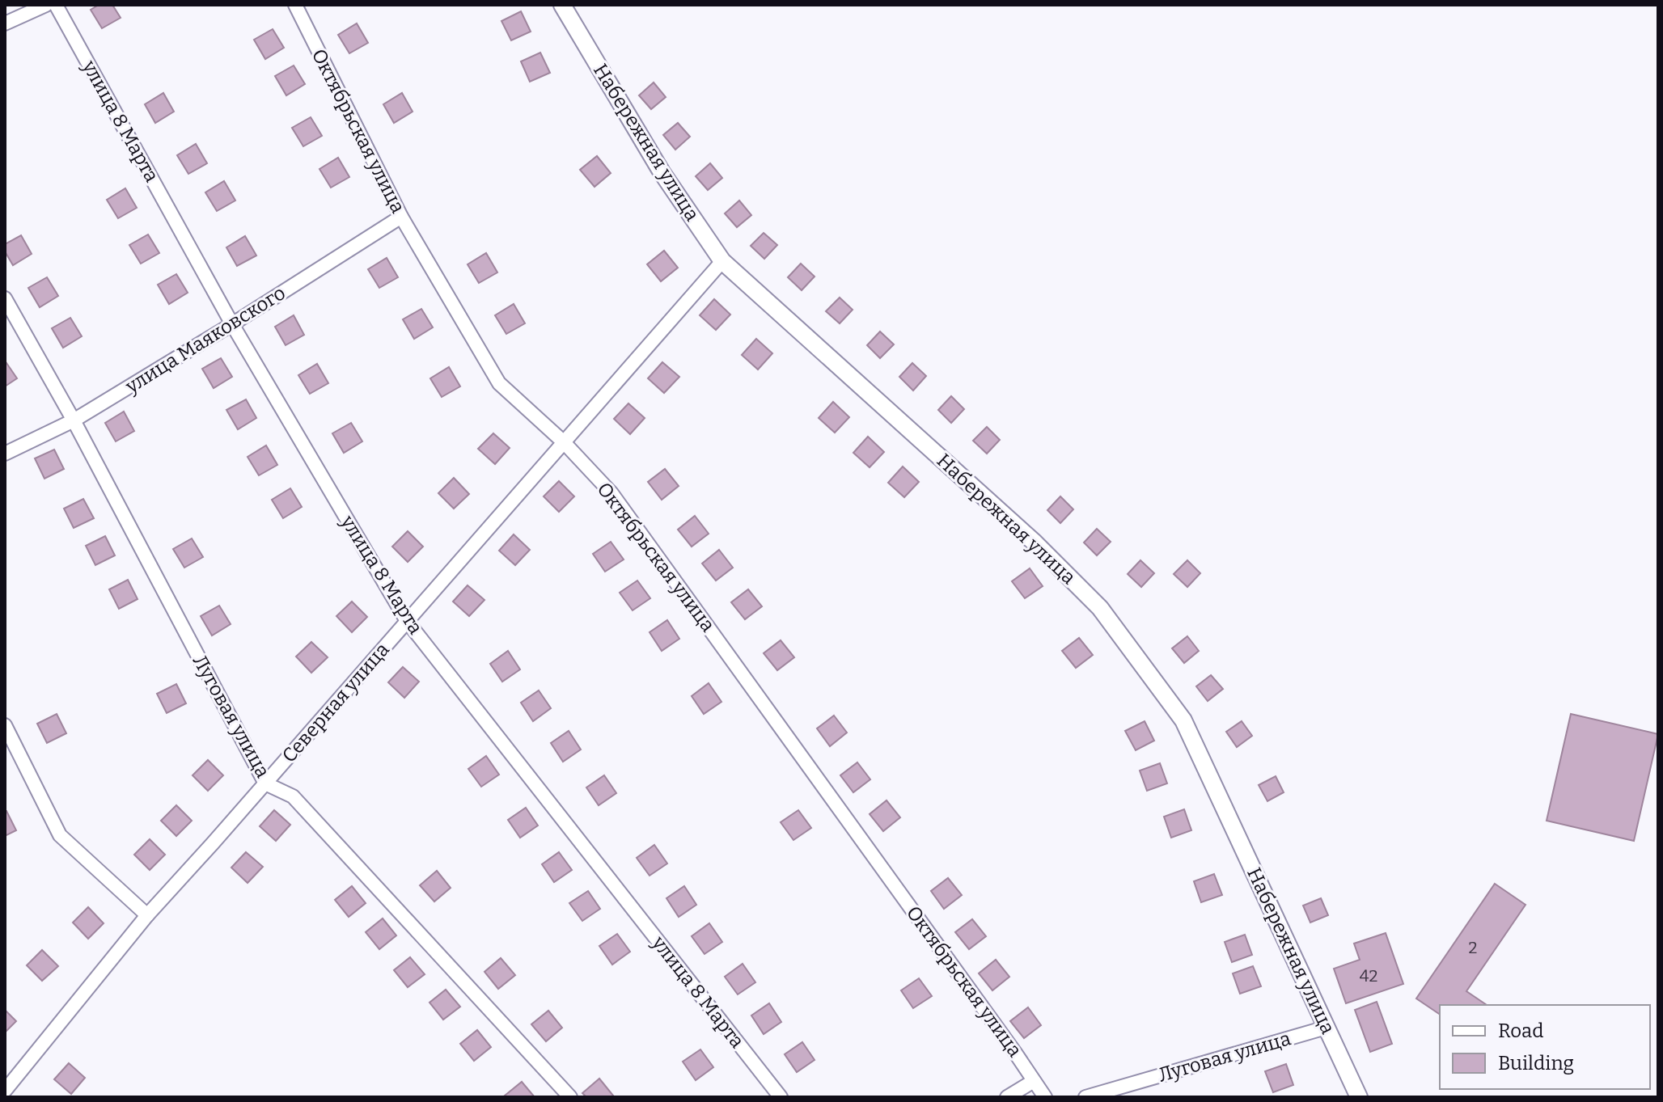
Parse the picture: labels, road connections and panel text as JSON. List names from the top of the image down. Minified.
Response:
{"streets":{"street":["улица 8 Марта","Октябрьская улица","Набережная улица","улица Маяковского","Северная улица","Луговая улица"]},"crossings":[["улица 8 Марта","улица Маяковского"],["улица 8 Марта","Северная улица"],["Октябрьская улица","улица Маяковского"],["Октябрьская улица","Северная улица"],["Набережная улица","Северная улица"],["Набережная улица","Луговая улица"],["улица Маяковского","Луговая улица"],["Северная улица","Луговая улица"]],"house_numbers":["2","42"],"legend":["Road","Building"]}
